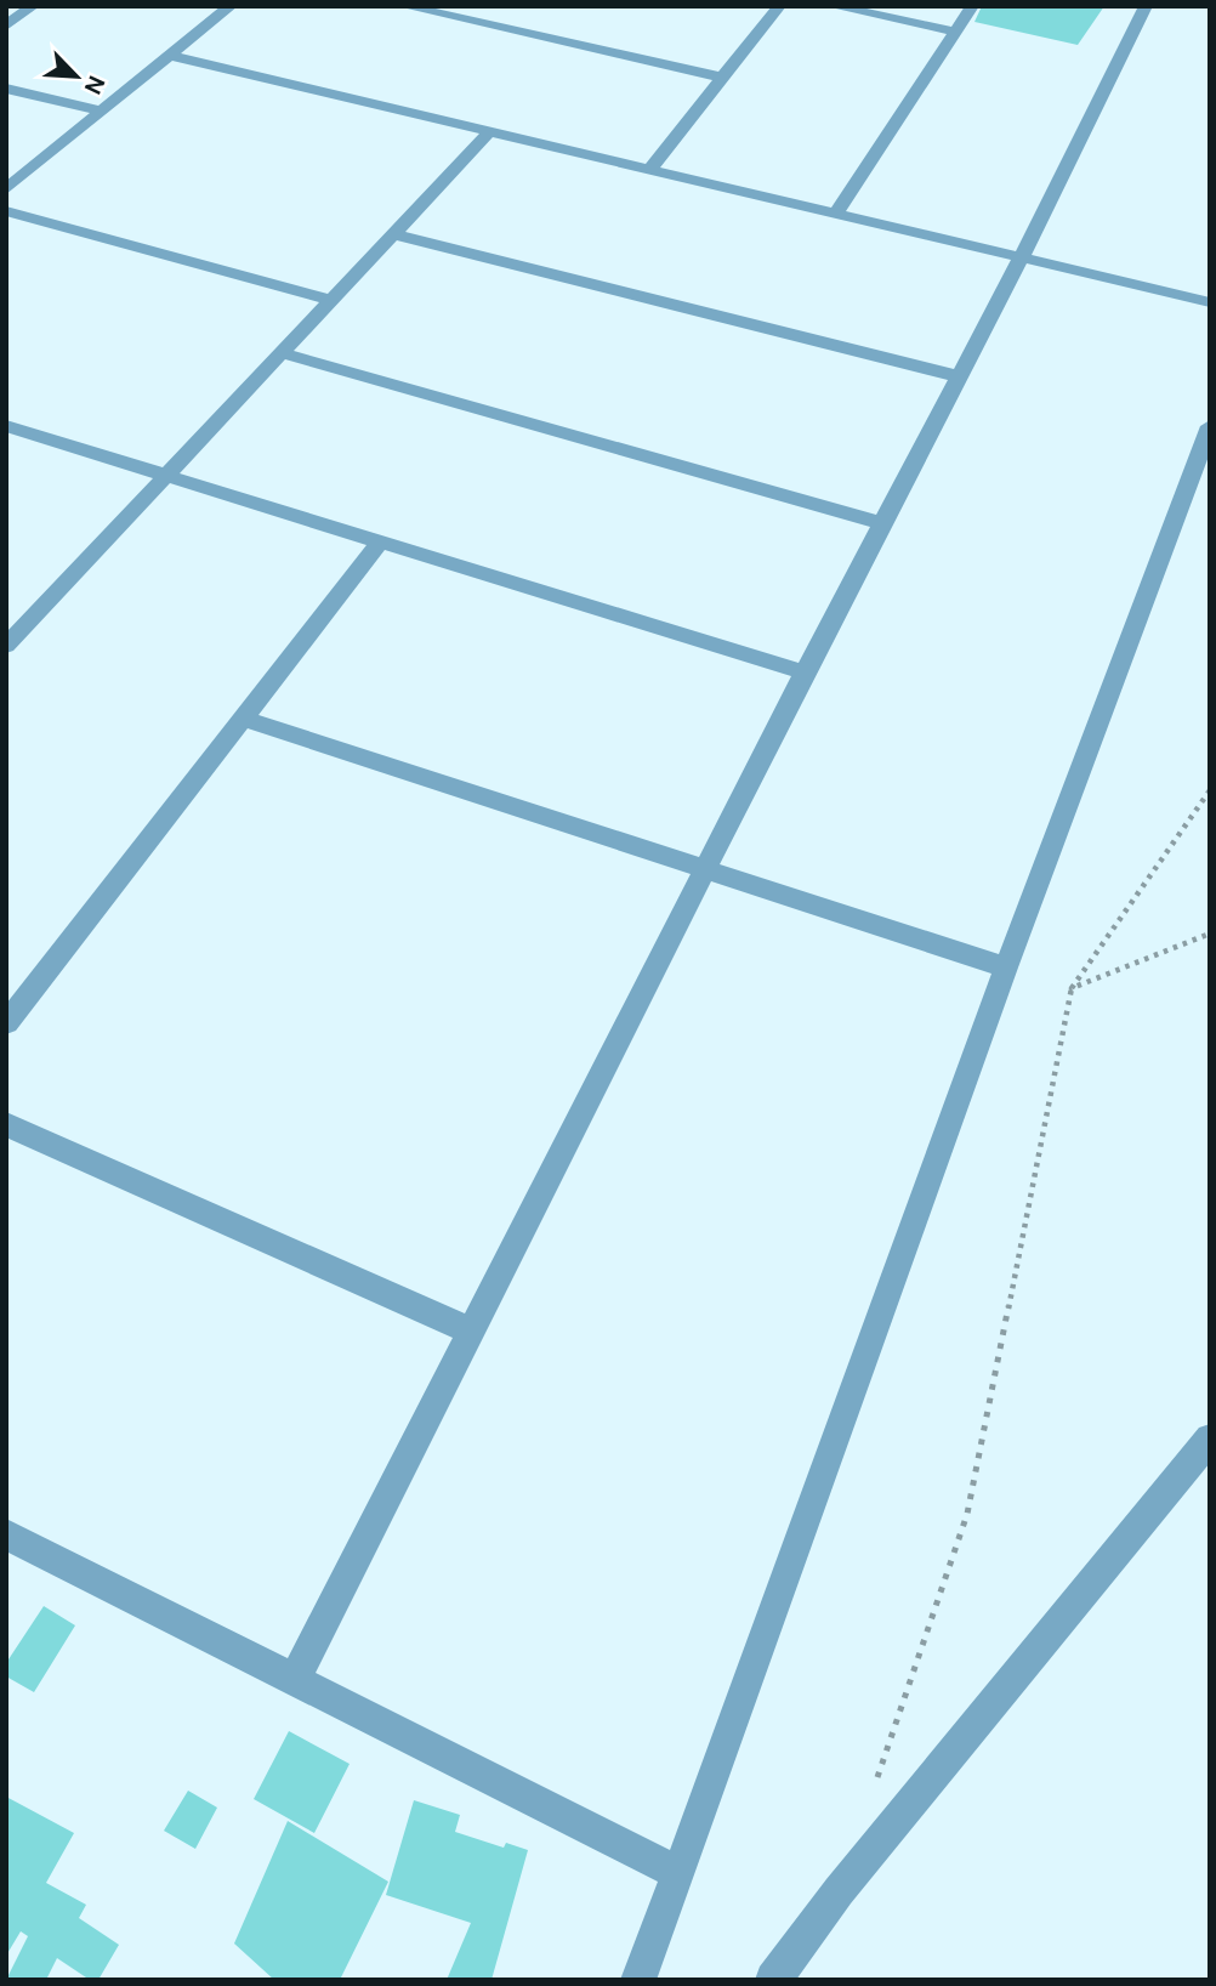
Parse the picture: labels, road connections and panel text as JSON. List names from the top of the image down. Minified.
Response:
{"north":"bottom right"}
